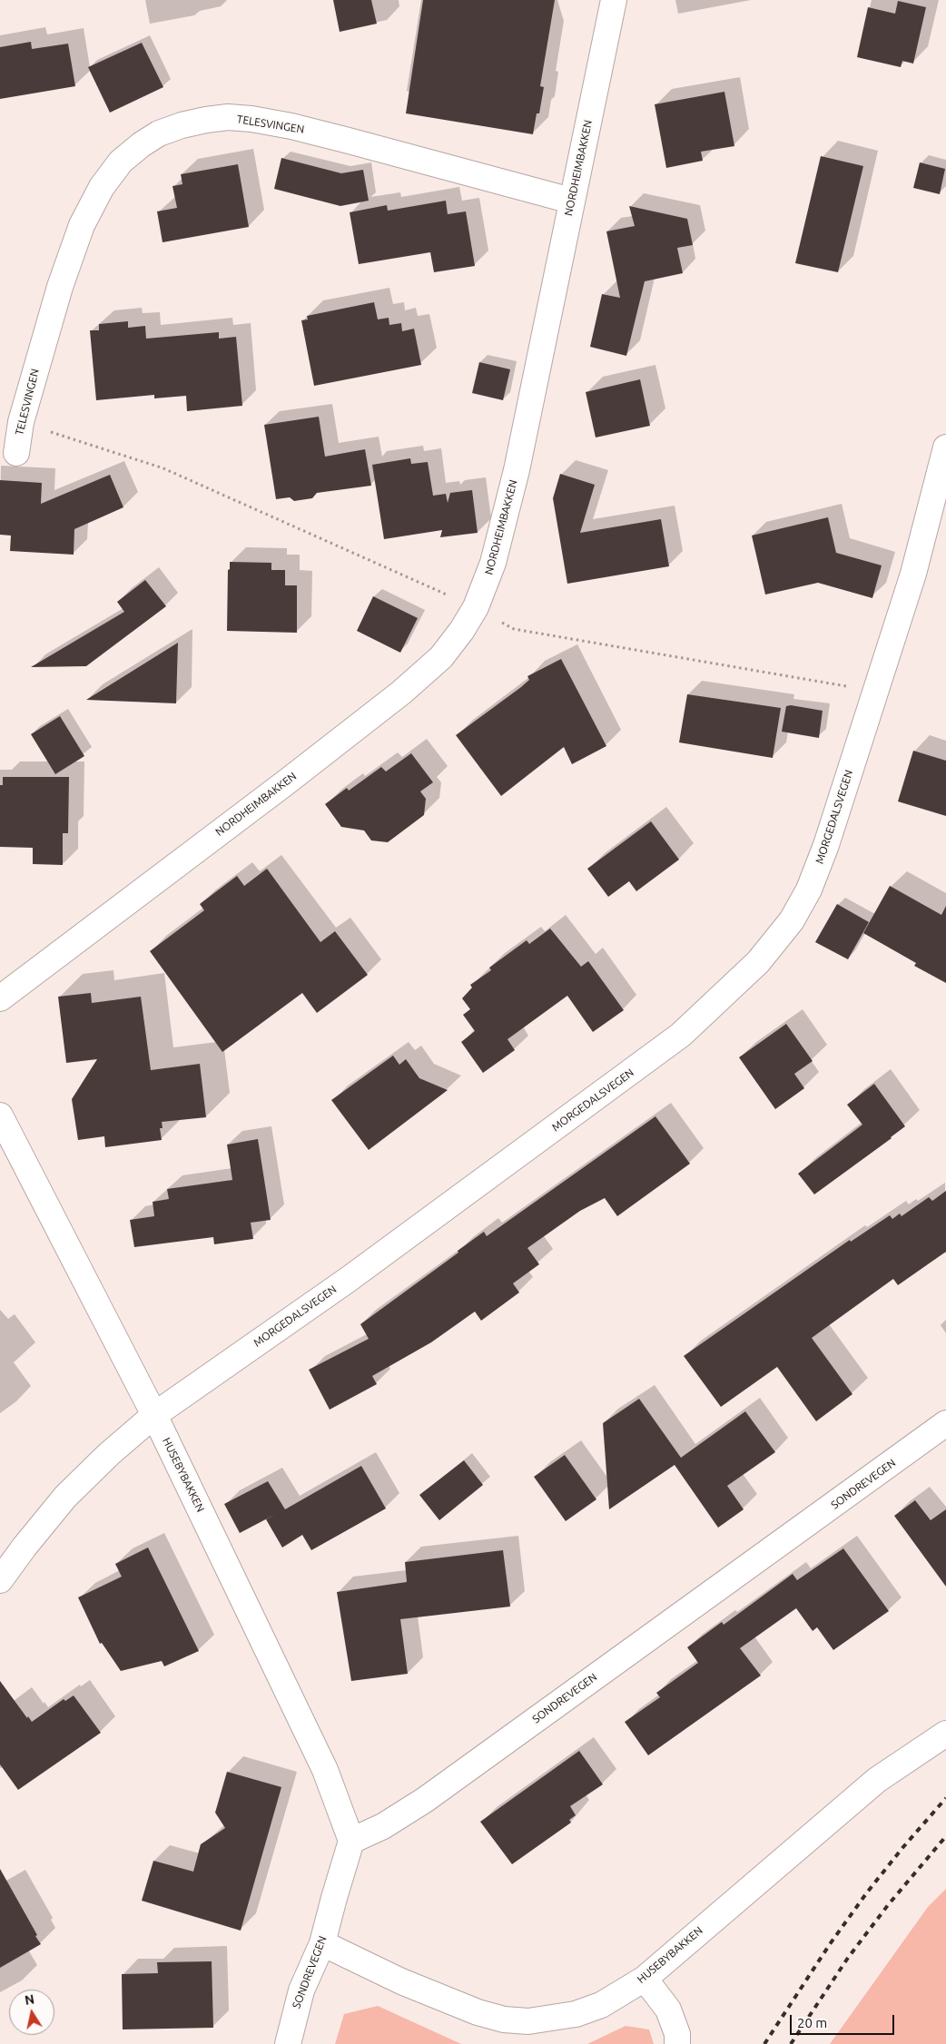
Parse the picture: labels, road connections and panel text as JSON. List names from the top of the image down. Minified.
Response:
{"streets":{"street":["TELESVINGEN","NORDHEIMBAKKEN","MORGEDALSVEGEN","HUSEBYBAKKEN","SONDREVEGEN"]},"crossings":[["TELESVINGEN","NORDHEIMBAKKEN"],["MORGEDALSVEGEN","HUSEBYBAKKEN"],["HUSEBYBAKKEN","SONDREVEGEN"]],"scale_bar":"20 m","north":"top"}
